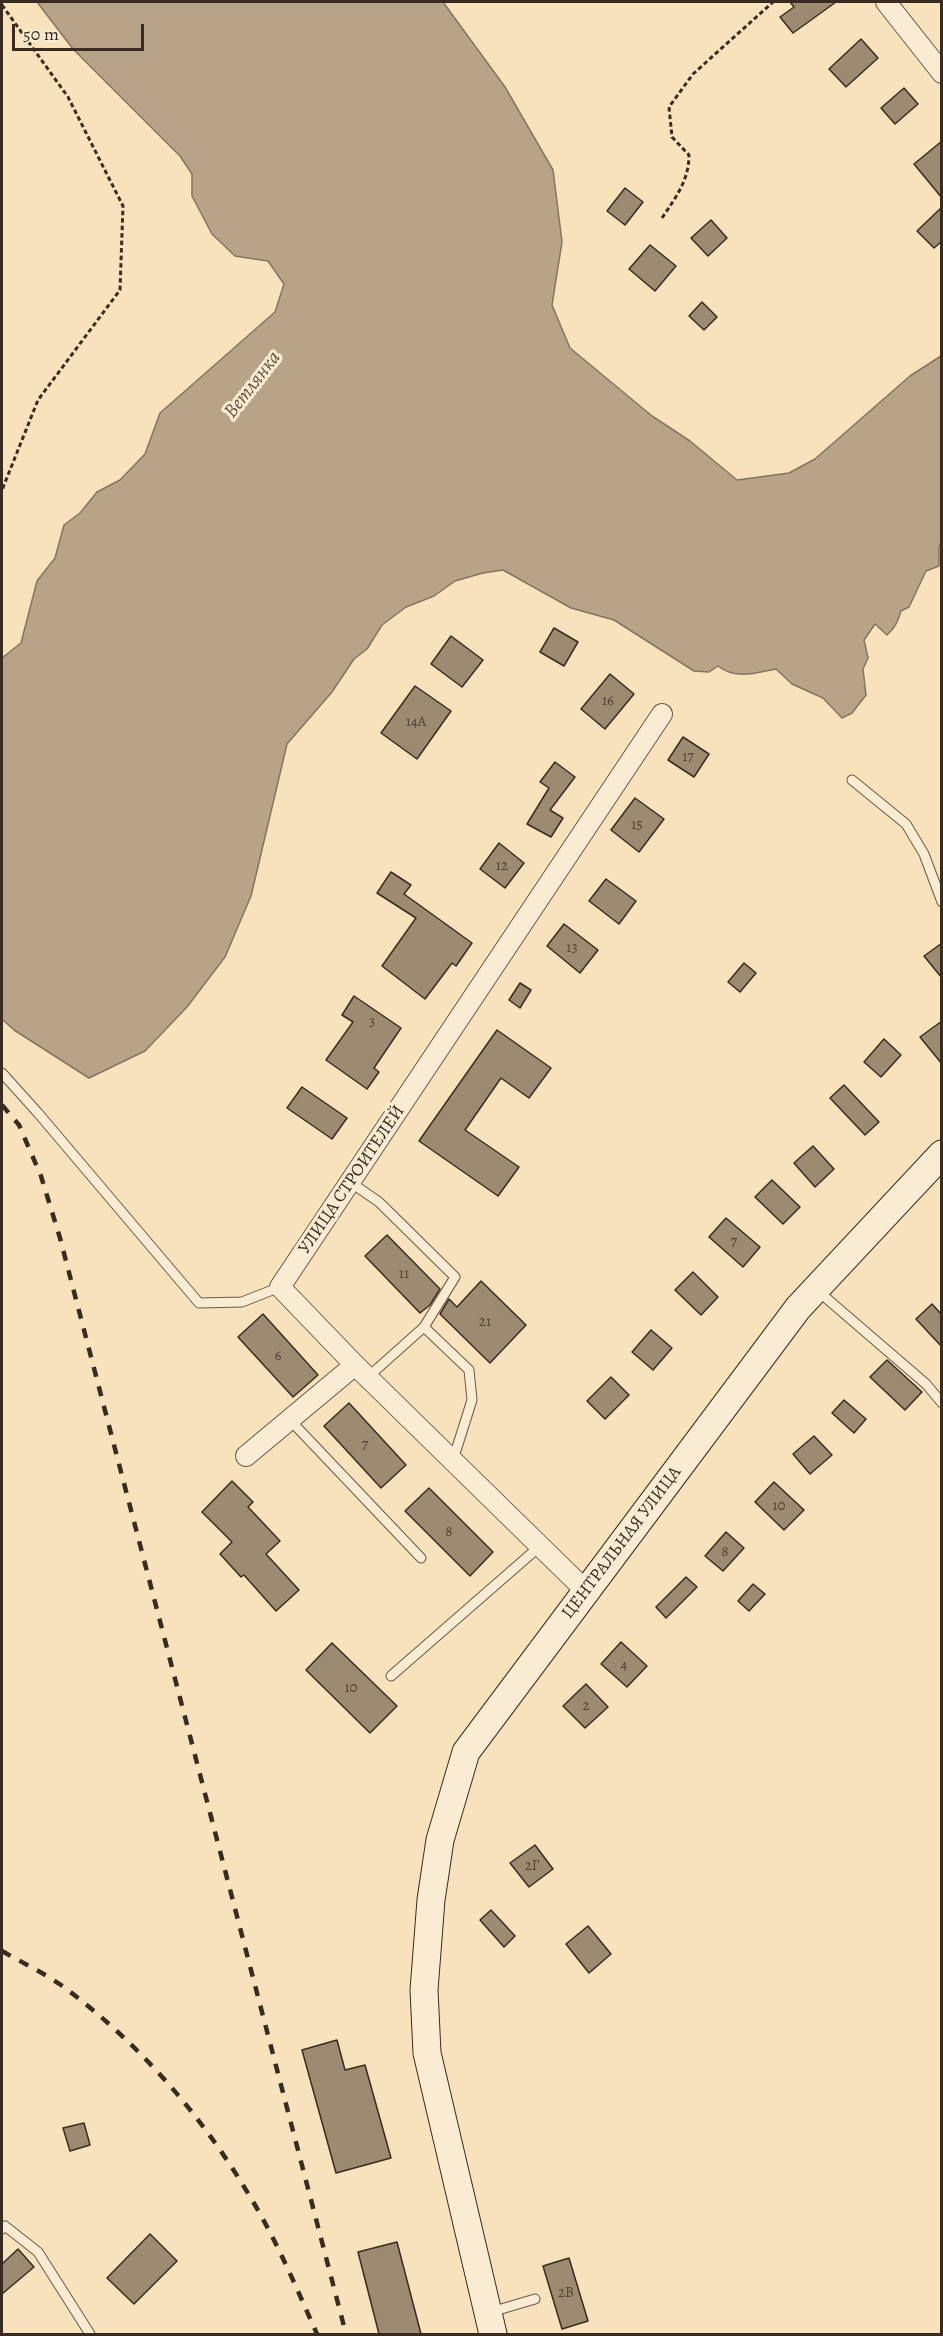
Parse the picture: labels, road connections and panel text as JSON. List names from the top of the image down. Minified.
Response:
{"streets":{"main road":["ЦЕНТРАЛЬНАЯ УЛИЦА"],"street":["УЛИЦА СТРОИТЕЛЕЙ"]},"water":["Ветлянка"],"house_numbers":["16","14А","17","15","12","13","3","7","11","21","6","7","10","8","8","4","10","2","2Г","2В"],"scale_bar":"50 m"}
